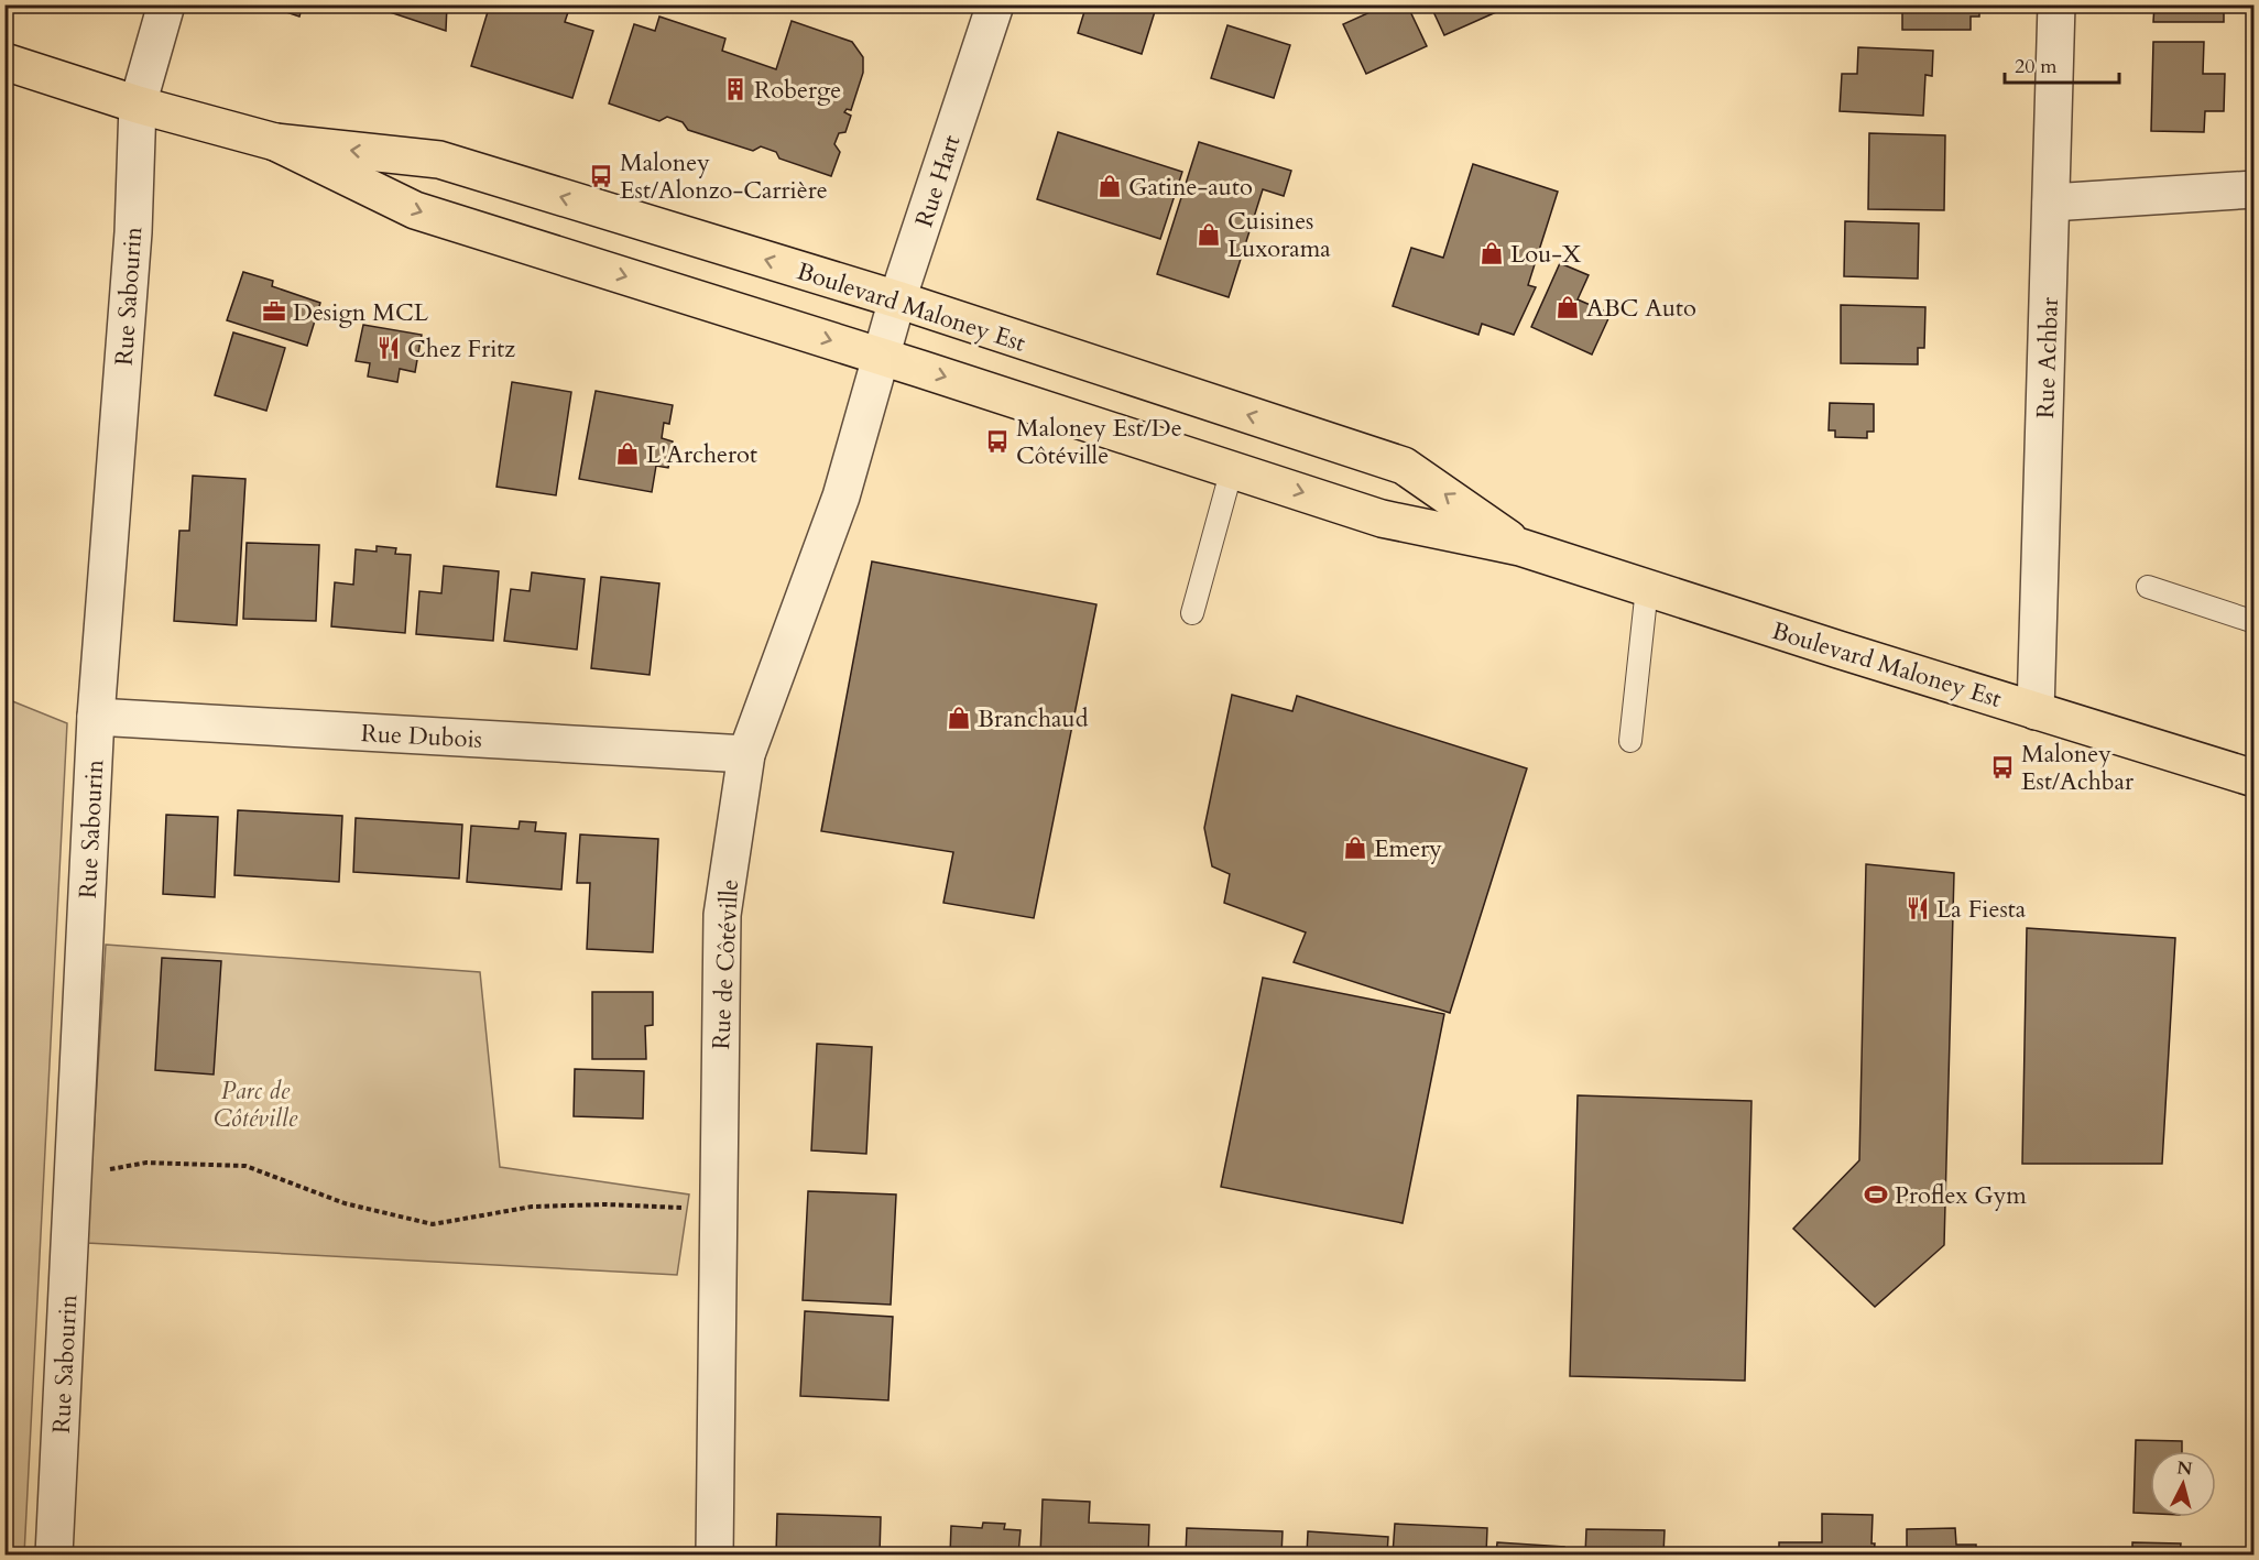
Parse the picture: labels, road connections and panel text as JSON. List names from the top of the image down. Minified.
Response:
{"streets":{"main road":["Boulevard Maloney Est"],"street":["Rue Hart","Rue Sabourin","Rue Achbar","Rue Dubois","Rue de Côtéville"]},"crossings":[["Rue Hart","Boulevard Maloney Est"],["Rue Hart","Rue de Côtéville"],["Rue Sabourin","Boulevard Maloney Est"],["Rue Sabourin","Rue Dubois"],["Boulevard Maloney Est","Rue Achbar"],["Boulevard Maloney Est","Rue de Côtéville"],["Rue Dubois","Rue de Côtéville"]],"parks":["Parc de Côtéville"],"places":{"building":["Roberge"],"bus stop":["Maloney Est/Alonzo-Carrière","Maloney Est/De Côtéville","Maloney Est/Achbar"],"shop":["Gatine-auto","Cuisines Luxorama","Lou-X","ABC Auto","L'Archerot","Branchaud","Emery"],"office":["Design MCL"],"restaurant":["Chez Fritz","La Fiesta"],"sports":["Proflex Gym"]},"scale_bar":"20 m","north":"top"}
